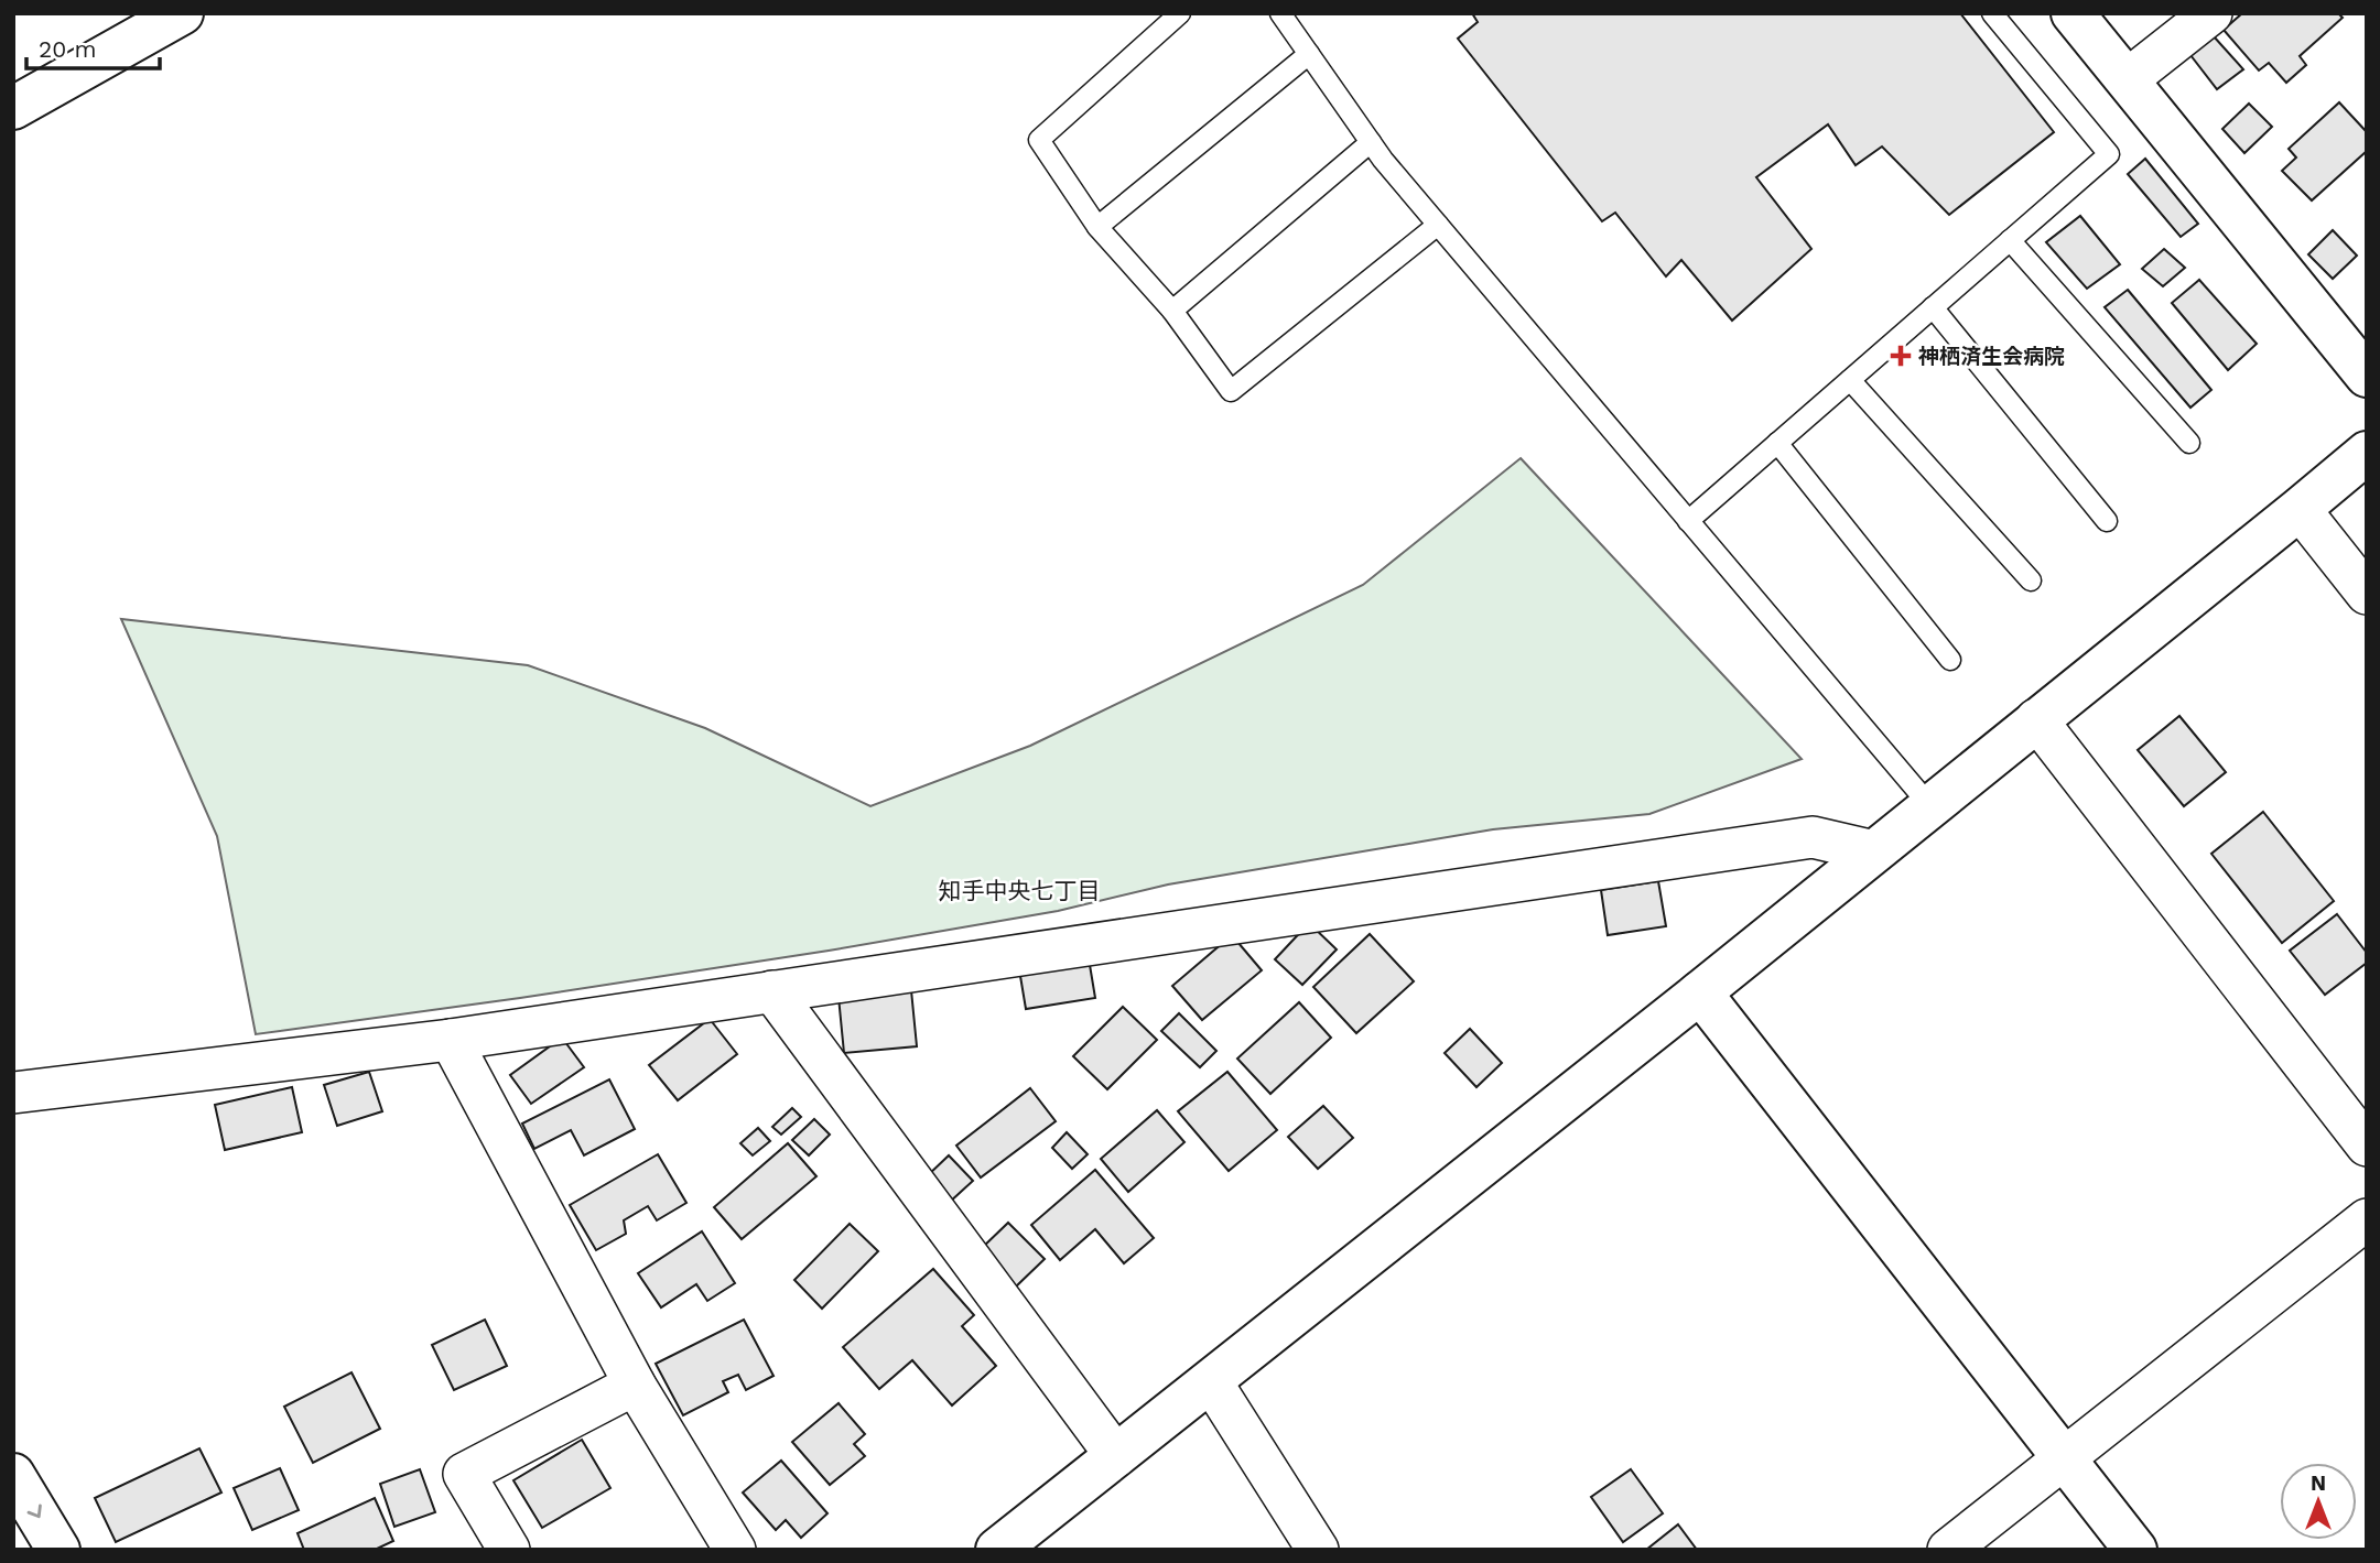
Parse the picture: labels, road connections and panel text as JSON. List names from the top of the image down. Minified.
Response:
{"districts":["知手中央七丁目"],"places":{"health":["神栖済生会病院"]},"scale_bar":"20 m","north":"top"}
